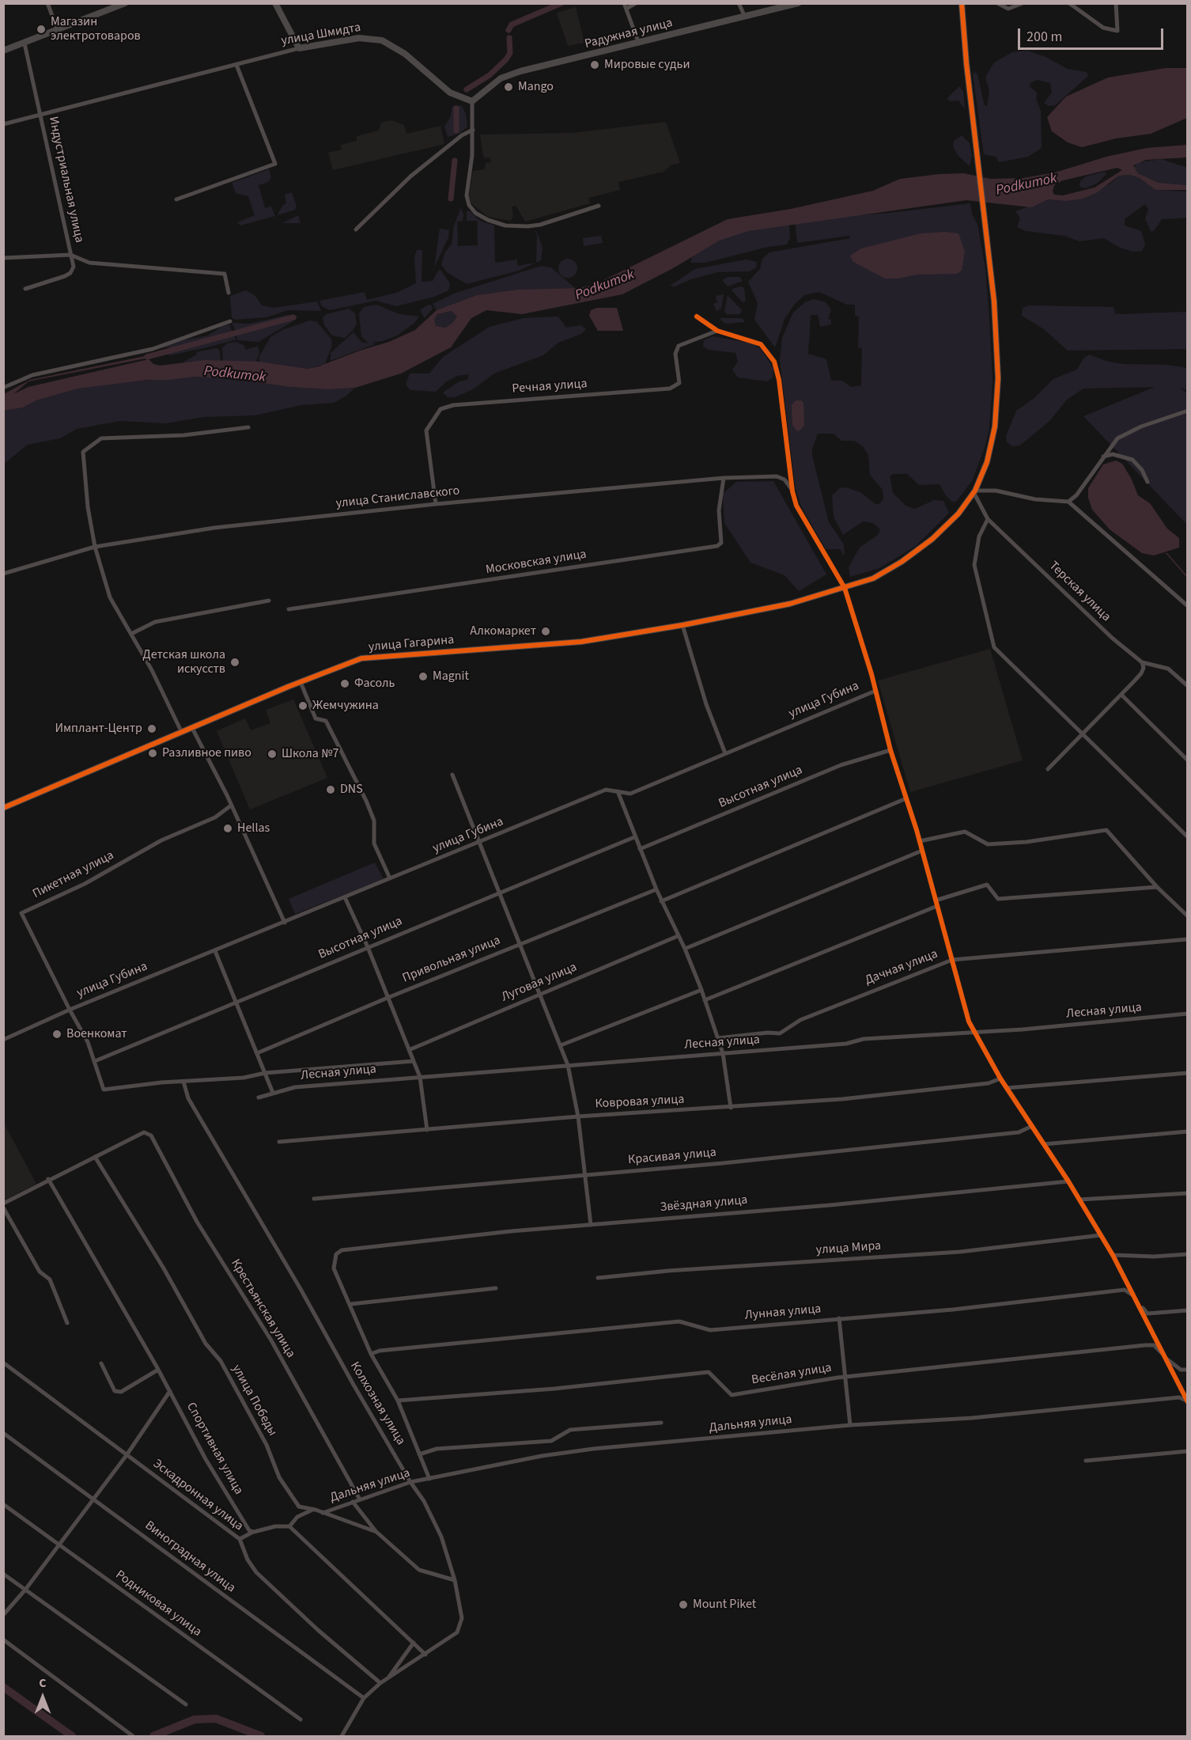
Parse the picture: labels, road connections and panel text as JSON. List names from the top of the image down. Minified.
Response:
{"streets":{"street":["Радужная улица","улица Шмидта","Индустриальная улица","Речная улица","улица Станиславского","Московская улица","Терская улица","улица Гагарина","улица Губина","Высотная улица","Пикетная улица","Привольная улица","Дачная улица","Луговая улица","Лесная улица","Ковровая улица","Красивая улица","Звёздная улица","улица Мира","Крестьянская улица","Лунная улица","Весёлая улица","улица Победы","Колхозная улица","Дальняя улица","Спортивная улица","Эскадронная улица","Виноградная улица","Родниковая улица"]},"crossings":[["Радужная улица","улица Шмидта"],["улица Шмидта","Индустриальная улица"],["Речная улица","улица Станиславского"],["улица Станиславского","Московская улица"],["Терская улица","улица Гагарина"],["улица Губина","Пикетная улица"],["Высотная улица","Лесная улица"],["Лесная улица","Колхозная улица"],["Крестьянская улица","улица Победы"],["Крестьянская улица","Дальняя улица"],["улица Победы","Колхозная улица"],["улица Победы","Дальняя улица"],["Колхозная улица","Дальняя улица"],["Колхозная улица","Эскадронная улица"],["Колхозная улица","Виноградная улица"]],"water":["Podkumok"],"places":["Магазин электротоваров","Мировые судьи","Mango","Алкомаркет","Детская школа искусств","Magnit","Фасоль","Жемчужина","Имплант-Центр","Разливное пиво","Школа №7","DNS","Hellas","Военкомат","Mount Piket"],"scale_bar":"200 m","north":"top"}
